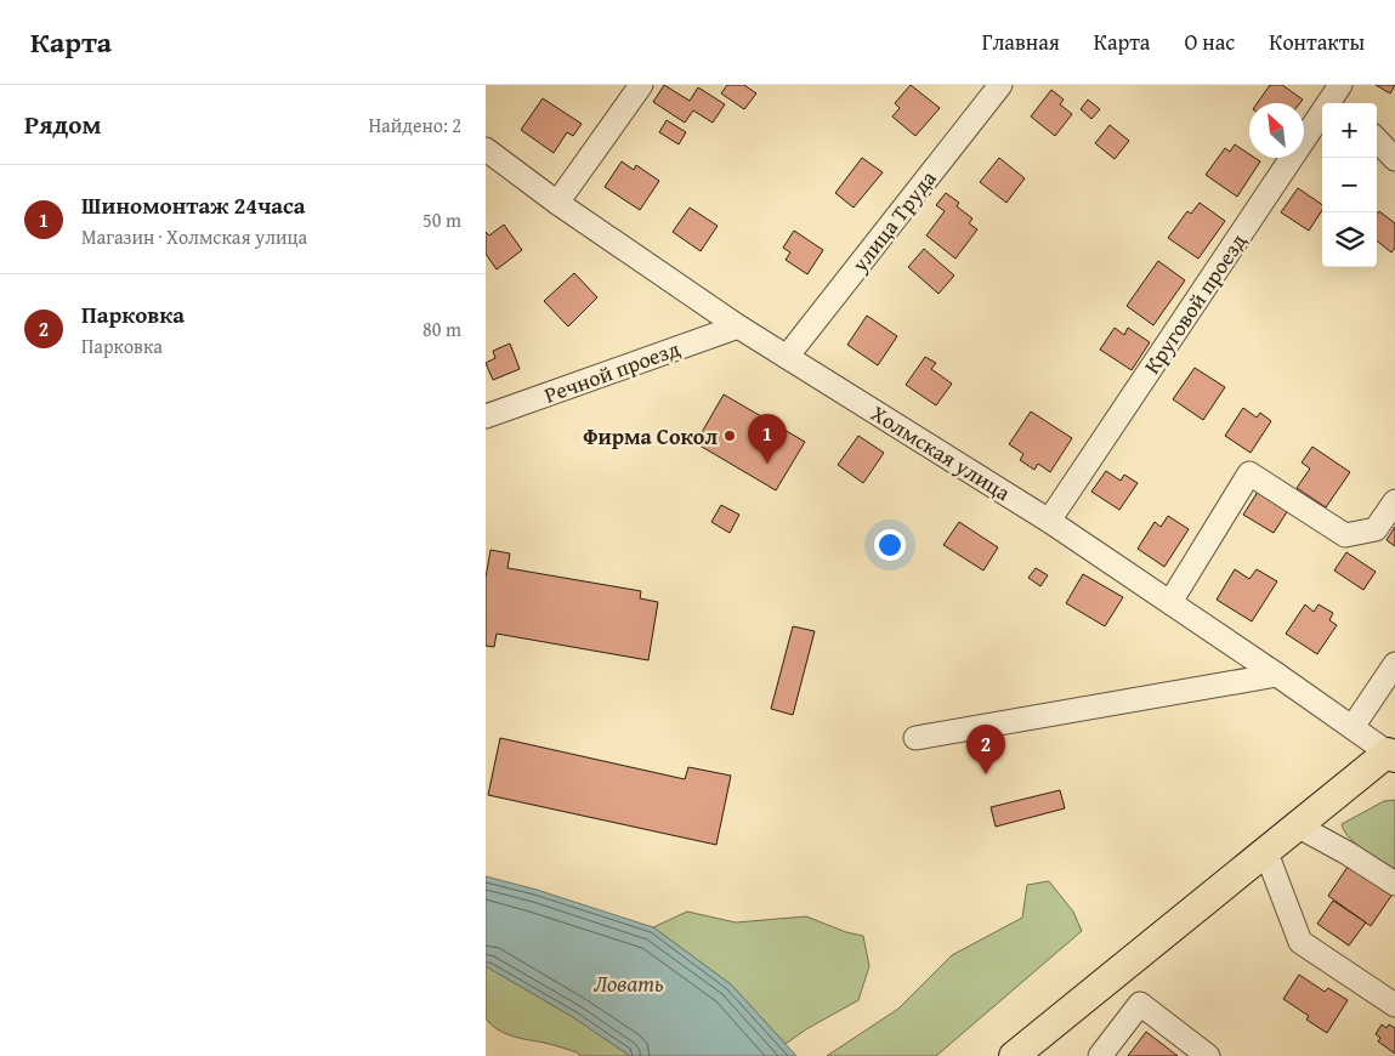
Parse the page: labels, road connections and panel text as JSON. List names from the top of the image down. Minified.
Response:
{"streets":{"street":["улица Труда","Круговой проезд","Речной проезд","Холмская улица"]},"crossings":[["улица Труда","Холмская улица"],["Круговой проезд","Холмская улица"],["Речной проезд","Холмская улица"]],"water":["Ловать"],"places":["Фирма Сокол"],"north":"top left","page":{"header":"Карта","nav":["Главная","Карта","О нас","Контакты"],"heading":["Рядом","Найдено: 2"],"map_buttons":["+","−"],"list":[{"mark":"1","name":"Шиномонтаж 24часа","note":"Магазин · Холмская улица","value":"50 m"},{"mark":"2","name":"Парковка","note":"Парковка","value":"80 m"}],"pins":["1","2"]}}
